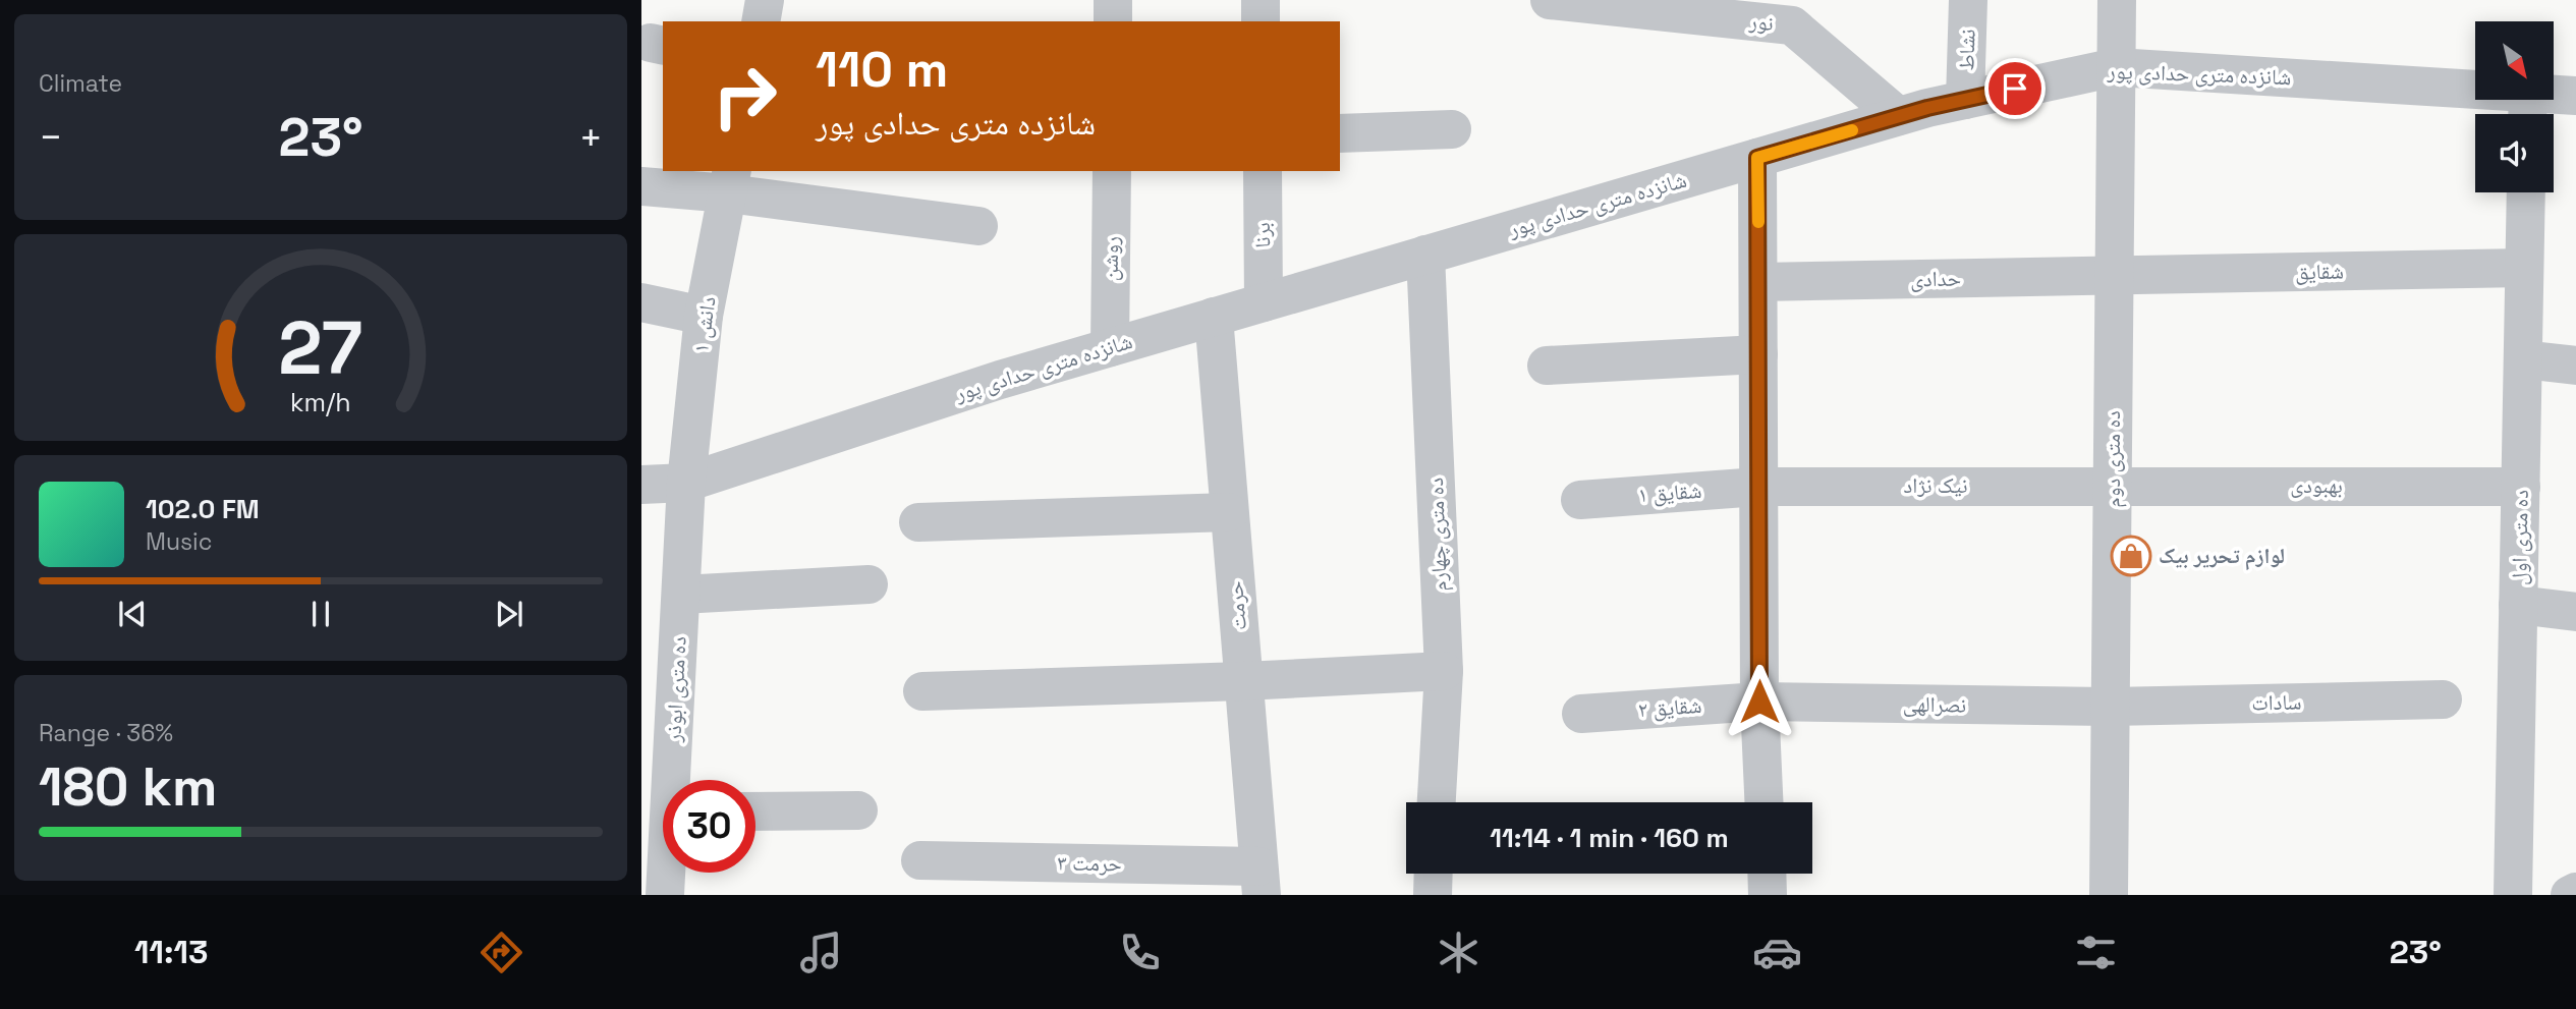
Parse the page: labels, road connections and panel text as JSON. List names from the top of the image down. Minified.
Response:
{"streets":{"street":["نور","نشاط","شانزده متری حدادی پور","برنا","روشن","شقایق","حدادی","دانش ۱","ده متری دوم","نیک نژاد","بهبودی","شقایق ۱","ده متری چهارم","ده متری اول","حرمت","ده متری ابوذر","سادات","نصرالهی","شقایق ۲","حرمت ۳"]},"crossings":[["نور","شانزده متری حدادی پور"],["نشاط","شانزده متری حدادی پور"],["شانزده متری حدادی پور","برنا"],["شانزده متری حدادی پور","روشن"],["شانزده متری حدادی پور","دانش ۱"],["شانزده متری حدادی پور","ده متری دوم"],["شانزده متری حدادی پور","ده متری چهارم"],["شانزده متری حدادی پور","حرمت"],["شانزده متری حدادی پور","ده متری ابوذر"],["شقایق","حدادی"],["شقایق","ده متری دوم"],["شقایق","ده متری اول"],["حدادی","ده متری دوم"],["دانش ۱","ده متری ابوذر"],["ده متری دوم","نیک نژاد"],["ده متری دوم","بهبودی"],["ده متری دوم","سادات"],["ده متری دوم","نصرالهی"],["نیک نژاد","بهبودی"],["نیک نژاد","شقایق ۱"],["بهبودی","ده متری اول"],["حرمت","حرمت ۳"],["سادات","نصرالهی"],["نصرالهی","شقایق ۲"]],"places":{"shop":["لوازم تحریر بیک"]},"north":"bottom right","page":{"tile":["Climate",["Range · 36%","180 km"]],"turn":["110 m","شانزده متری حدادی پور"],"heat":["−","23°","+"],"song":["102.0 FM","Music"],"limit":"30","trip":"11:14 · 1 min · 160 m","tabs":["11:13","23°"],"gauge":["27","km/h"]}}
